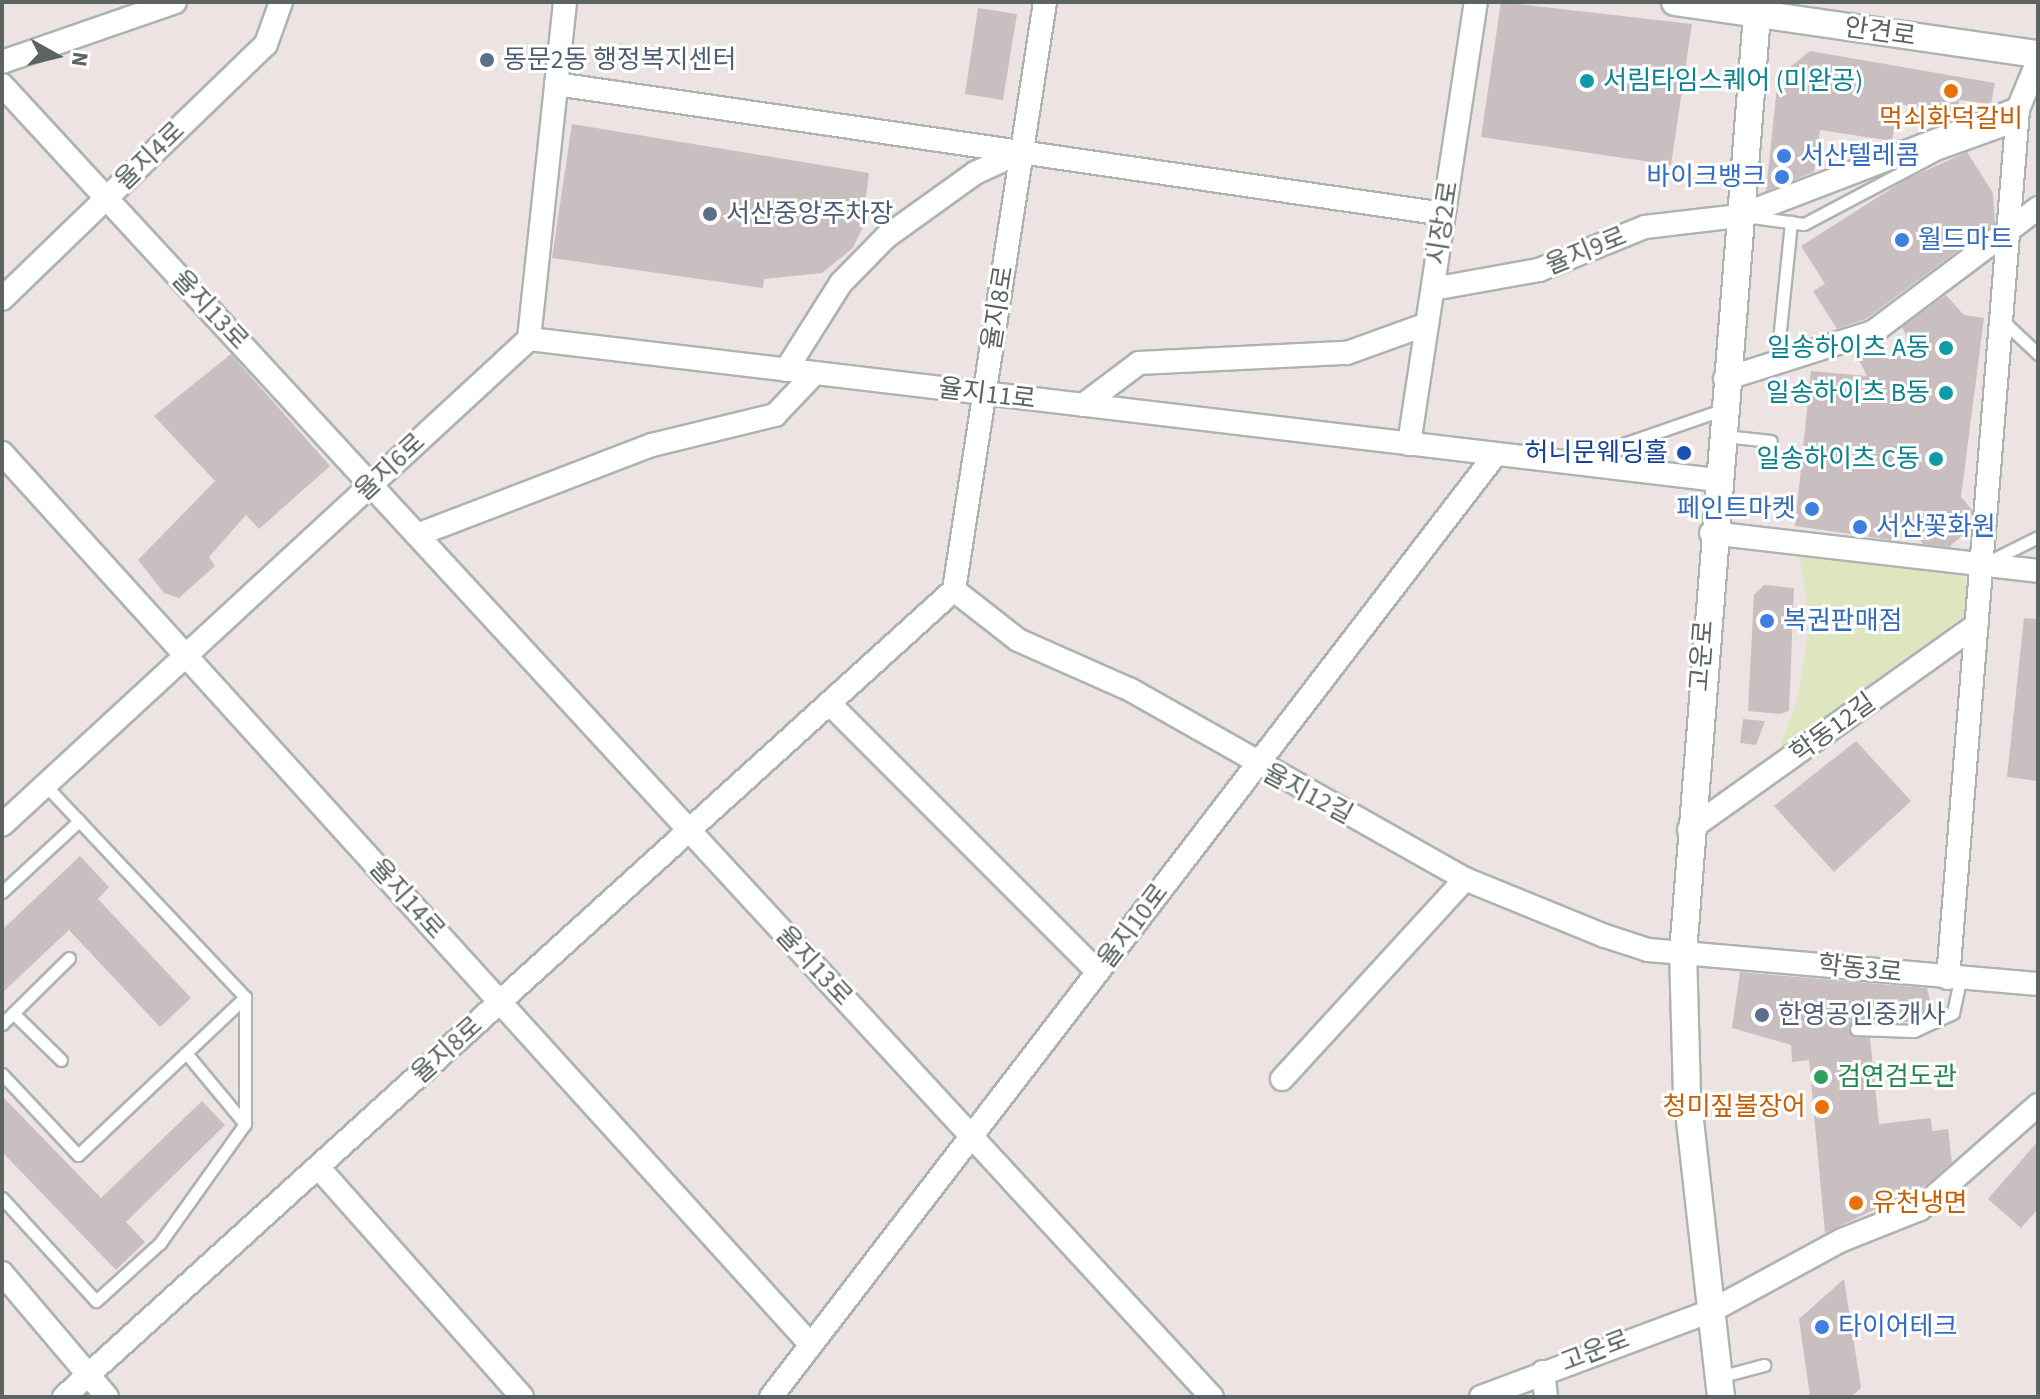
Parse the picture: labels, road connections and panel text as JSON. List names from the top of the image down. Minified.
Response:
{"streets":{"street":["안견로","율지4로","시장2로","율지9로","율지8로","율지13로","율지11로","율지6로","고운로","학동12길","율지12길","율지14로","율지10로","학동3로"]},"crossings":[["안견로","고운로"],["율지4로","율지13로"],["시장2로","율지9로"],["시장2로","율지11로"],["율지9로","고운로"],["율지8로","율지13로"],["율지8로","율지11로"],["율지8로","율지12길"],["율지8로","율지14로"],["율지13로","율지6로"],["율지13로","율지10로"],["율지11로","율지6로"],["율지11로","고운로"],["율지11로","율지10로"],["율지6로","율지14로"],["고운로","학동12길"],["고운로","율지12길"],["고운로","학동3로"],["율지12길","율지10로"],["율지12길","학동3로"],["율지14로","율지10로"]],"places":["동문2동 행정복지센터","서림타임스퀘어 (미완공)","먹쇠화덕갈비","서산텔레콤","바이크뱅크","서산중앙주차장","월드마트","일송하이츠 A동","일송하이츠 B동","허니문웨딩홀","일송하이츠 C동","페인트마켓","서산꽃화원","복권판매점","한영공인중개사","검연검도관","청미짚불장어","유천냉면","타이어테크"],"north":"right"}
